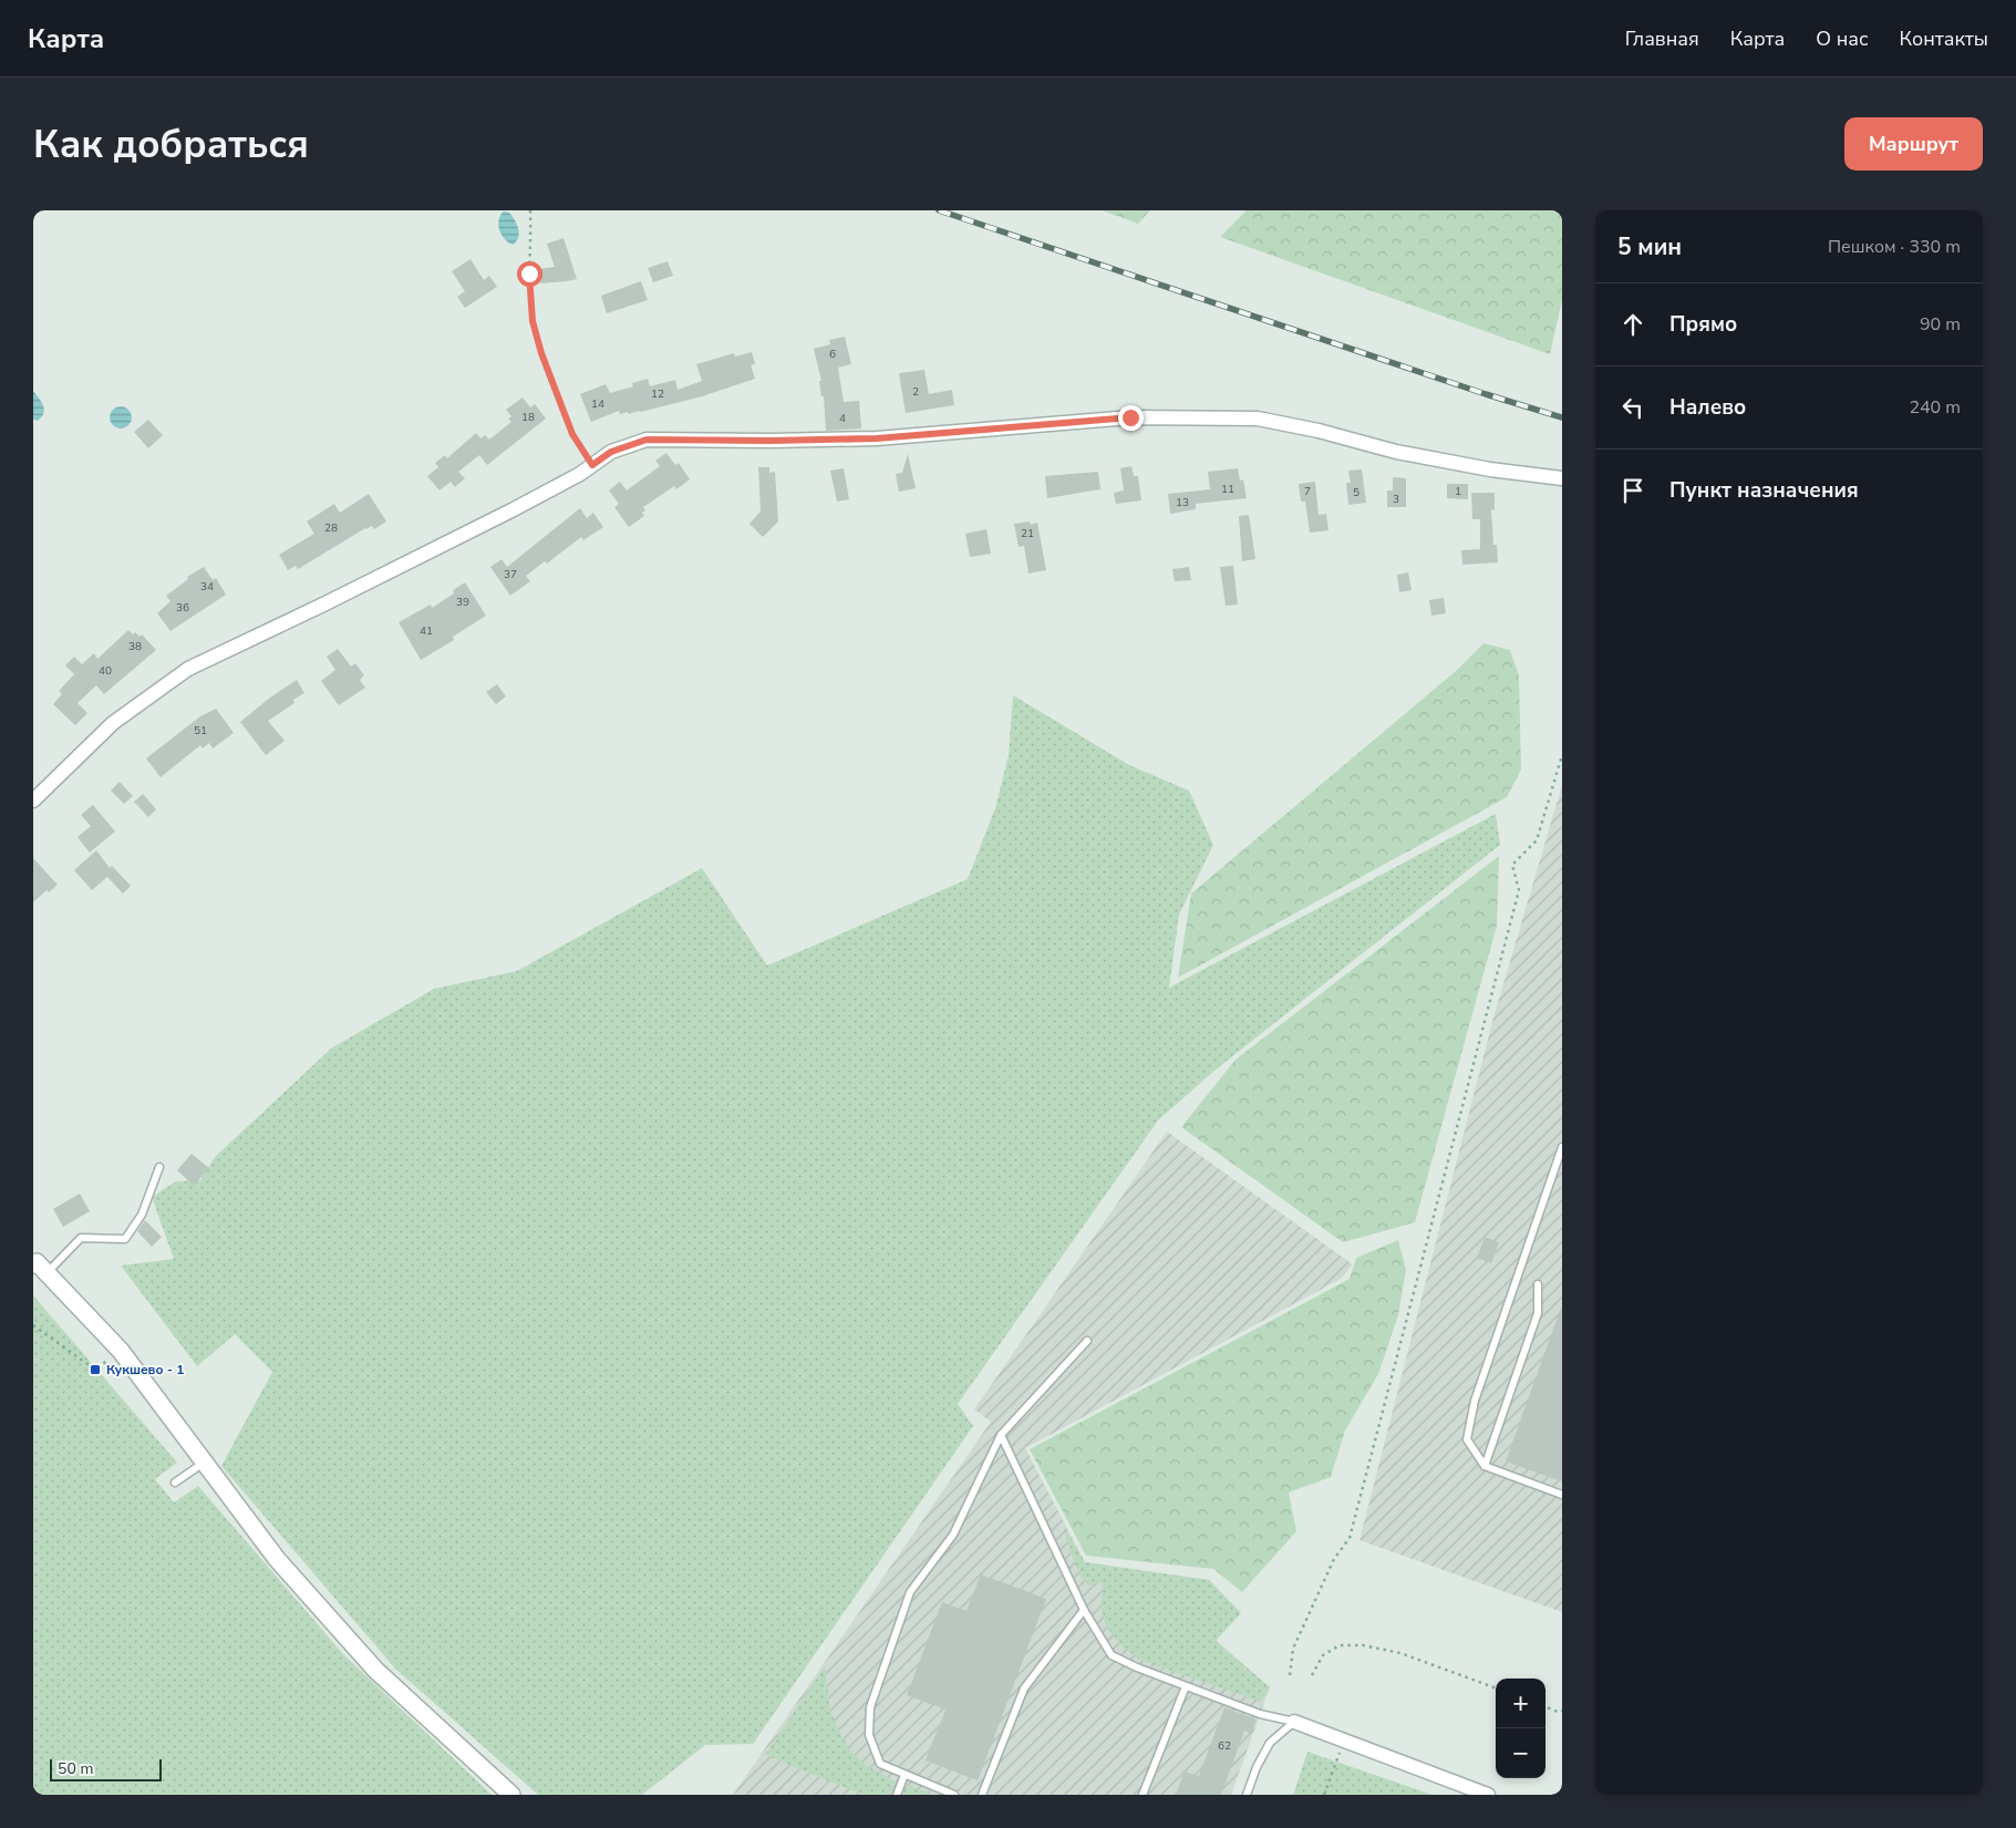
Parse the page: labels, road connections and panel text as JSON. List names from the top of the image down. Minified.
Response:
{"places":{"transit":["Кукшево - 1"]},"house_numbers":["6","2","12","14","18","4","11","7","1","5","3","13","28","21","37","34","39","36","41","38","40","51","62"],"scale_bar":"50 m","page":{"header":"Карта","nav":["Главная","Карта","О нас","Контакты"],"buttons":"Маршрут","title":"Как добраться","heading":["5 мин","Пешком · 330 m"],"list":[["Прямо","90 m"],["Налево","240 m"],"Пункт назначения"],"map_buttons":["+","−"],"scale":"50 m"}}
